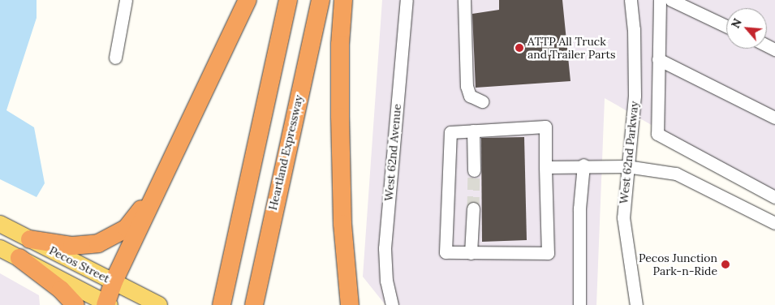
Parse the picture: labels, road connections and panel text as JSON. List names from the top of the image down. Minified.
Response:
{"streets":{"highway":["Heartland Expressway"],"main road":["Pecos Street"],"street":["West 62nd Avenue","West 62nd Parkway"]},"places":["ATTP All Truck and Trailer Parts","Pecos Junction Park-n-Ride"],"north":"top left"}
